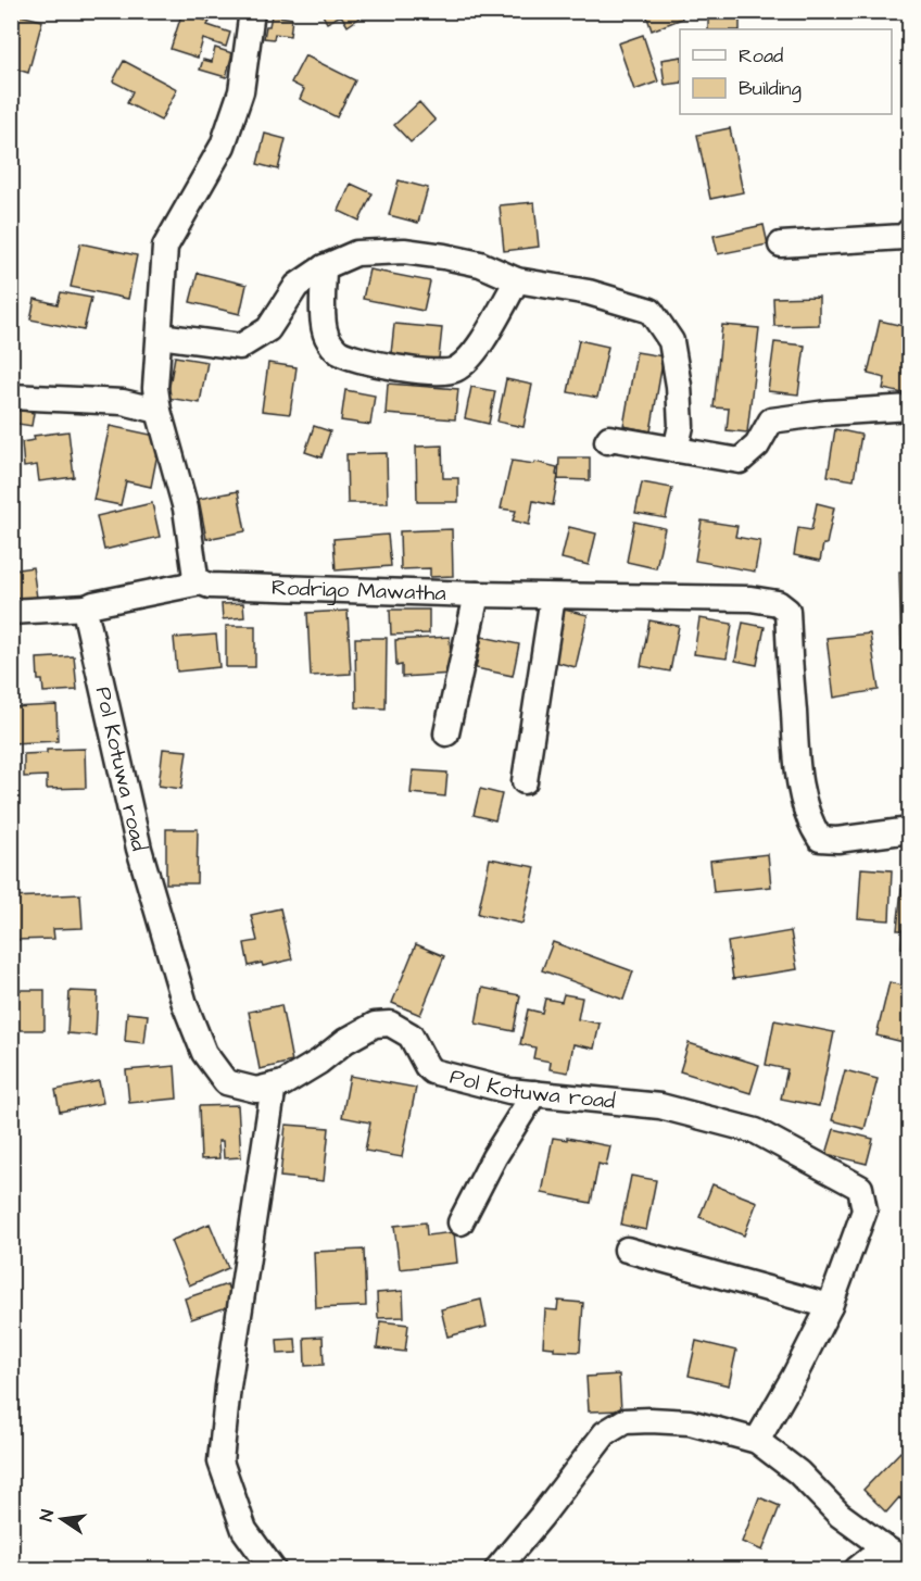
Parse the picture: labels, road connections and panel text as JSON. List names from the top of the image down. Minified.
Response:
{"streets":{"street":["Rodrigo Mawatha","Pol Kotuwa road"]},"legend":["Road","Building"],"north":"left"}
